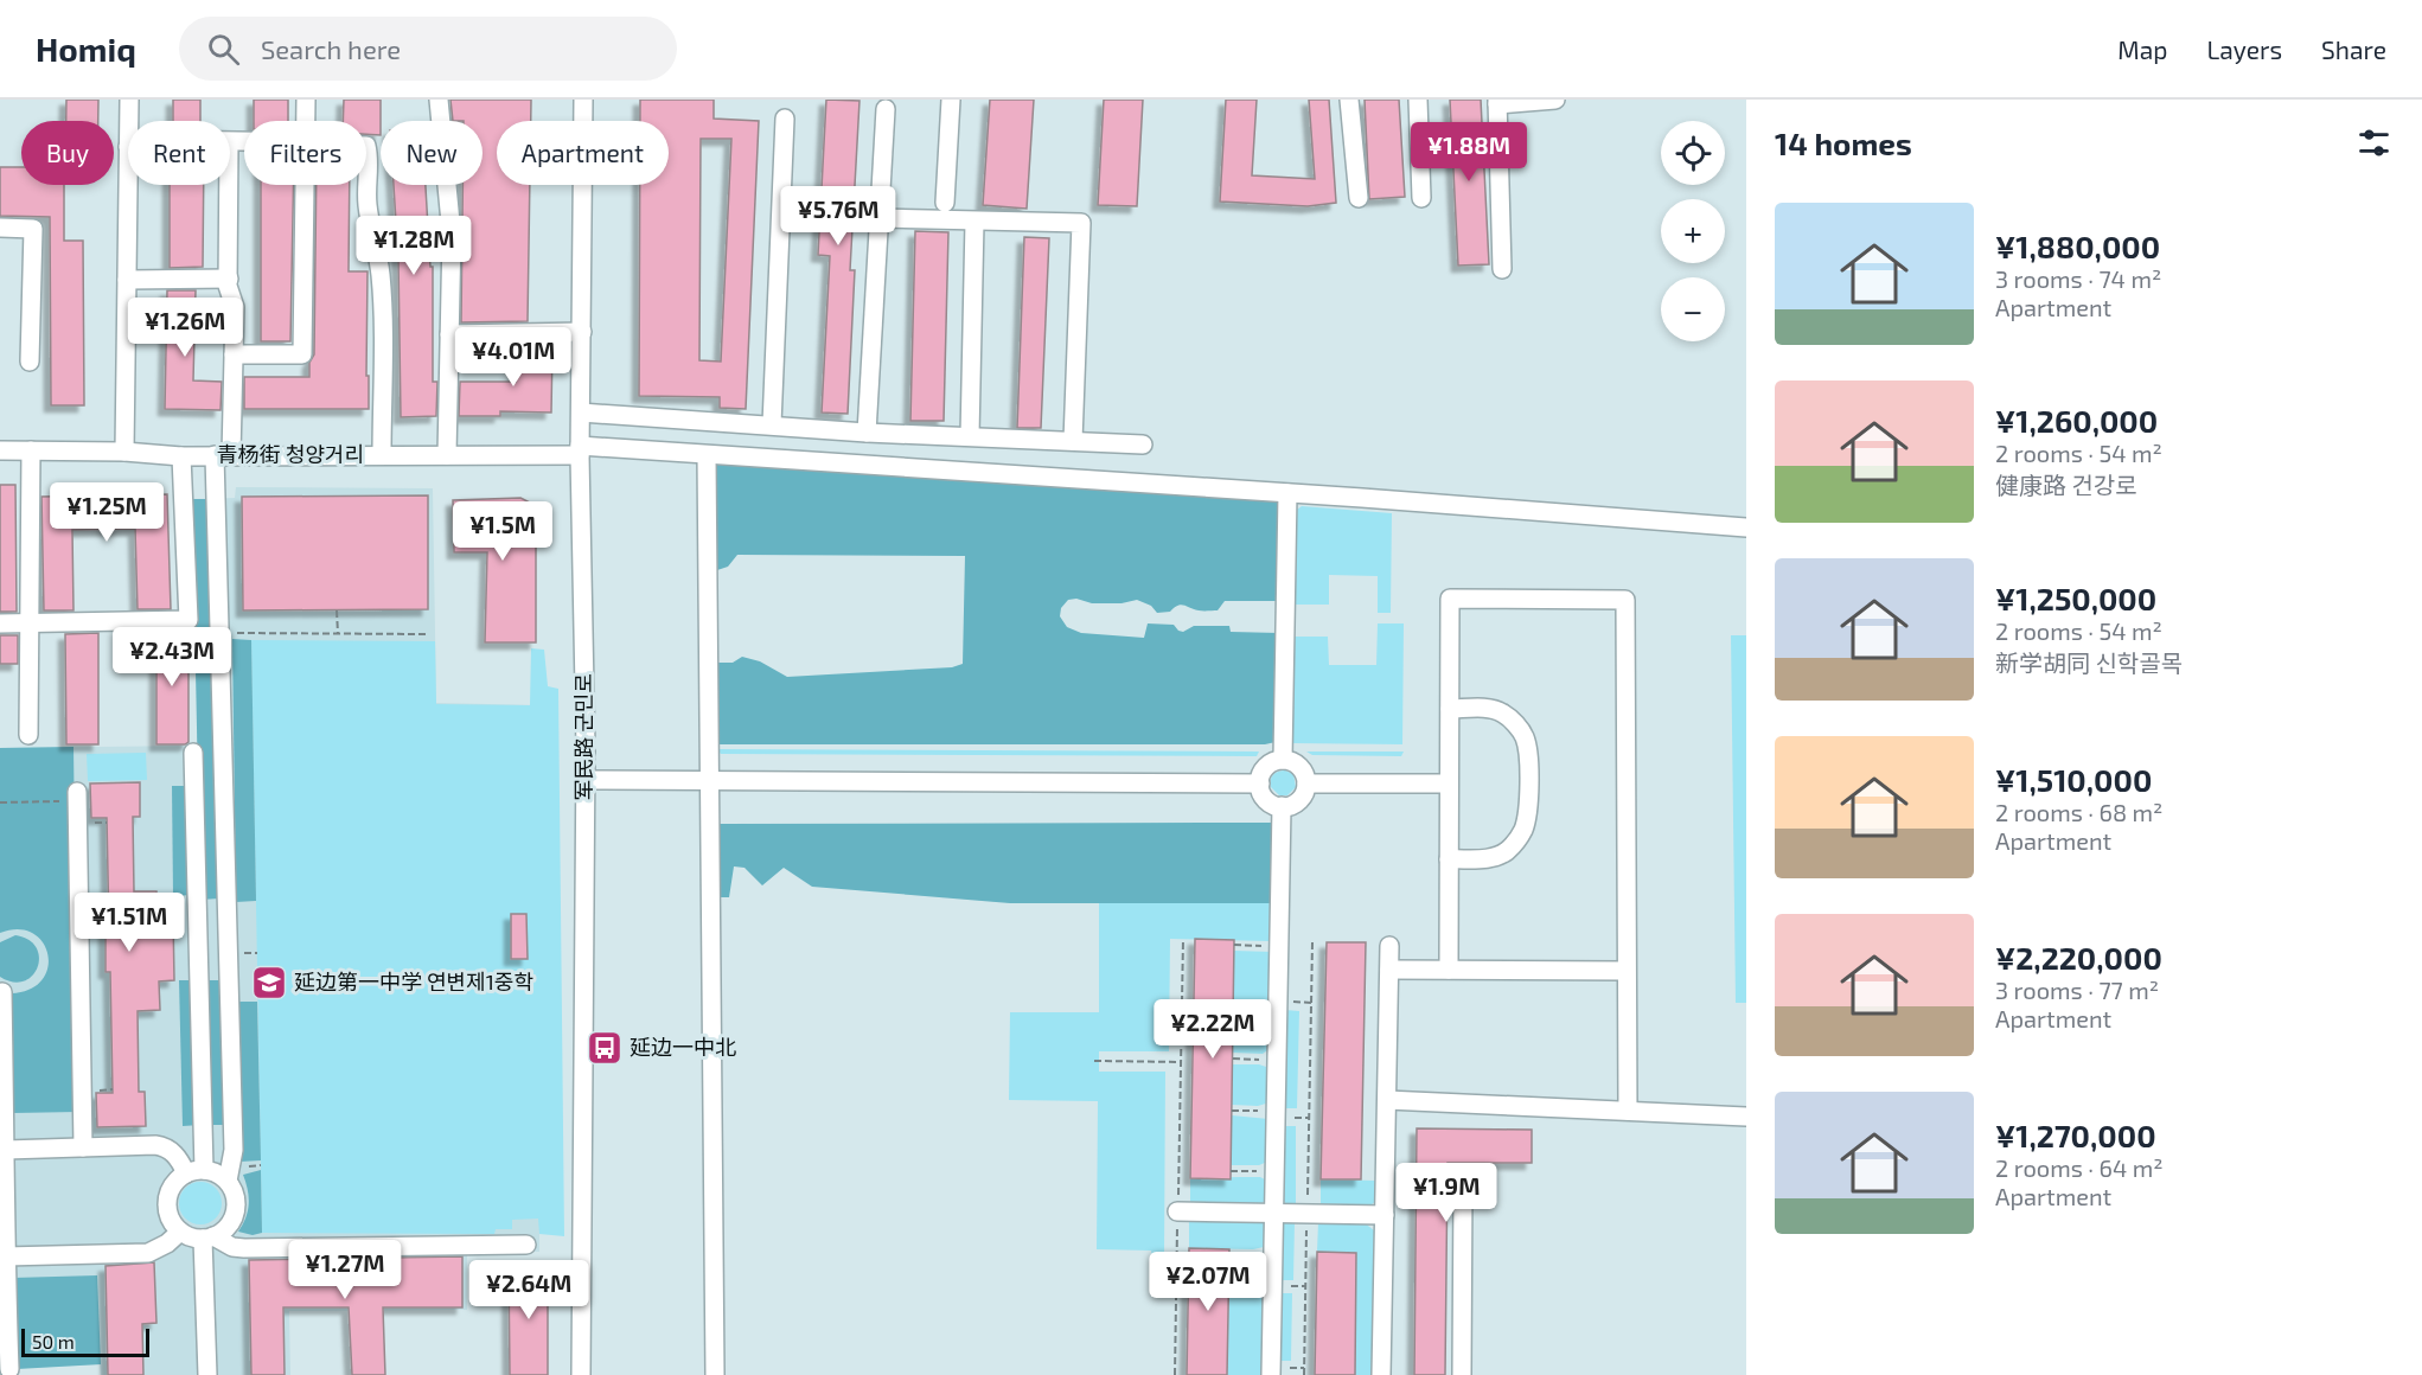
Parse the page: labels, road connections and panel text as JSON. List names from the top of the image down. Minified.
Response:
{"streets":{"street":["青杨街 청양거리","军民路 군민로"]},"crossings":[["青杨街 청양거리","军民路 군민로"]],"places":{"school or university":["延边第一中学 연변제1중학"],"bus stop":["延边一中北"]},"scale_bar":"50 m","page":{"header":"Homiq","search":"Search here","nav":["Map","Layers","Share"],"heading":"14 homes","map_buttons":["+","−"],"chip":["Buy","Rent","Filters","New","Apartment"],"price":["¥1.88M","¥5.76M","¥1.28M","¥1.26M","¥4.01M","¥1.25M","¥1.5M","¥2.43M","¥1.51M","¥2.22M","¥1.9M","¥1.27M","¥2.07M","¥2.64M"],"list":[{"name":"¥1,880,000","note":"3 rooms · 74 m² · Apartment"},{"name":"¥1,260,000","note":"2 rooms · 54 m² · 健康路 건강로"},{"name":"¥1,250,000","note":"2 rooms · 54 m² · 新学胡同 신학골목"},{"name":"¥1,510,000","note":"2 rooms · 68 m² · Apartment"},{"name":"¥2,220,000","note":"3 rooms · 77 m² · Apartment"},{"name":"¥1,270,000","note":"2 rooms · 64 m² · Apartment"}],"scale":"50 m"}}
